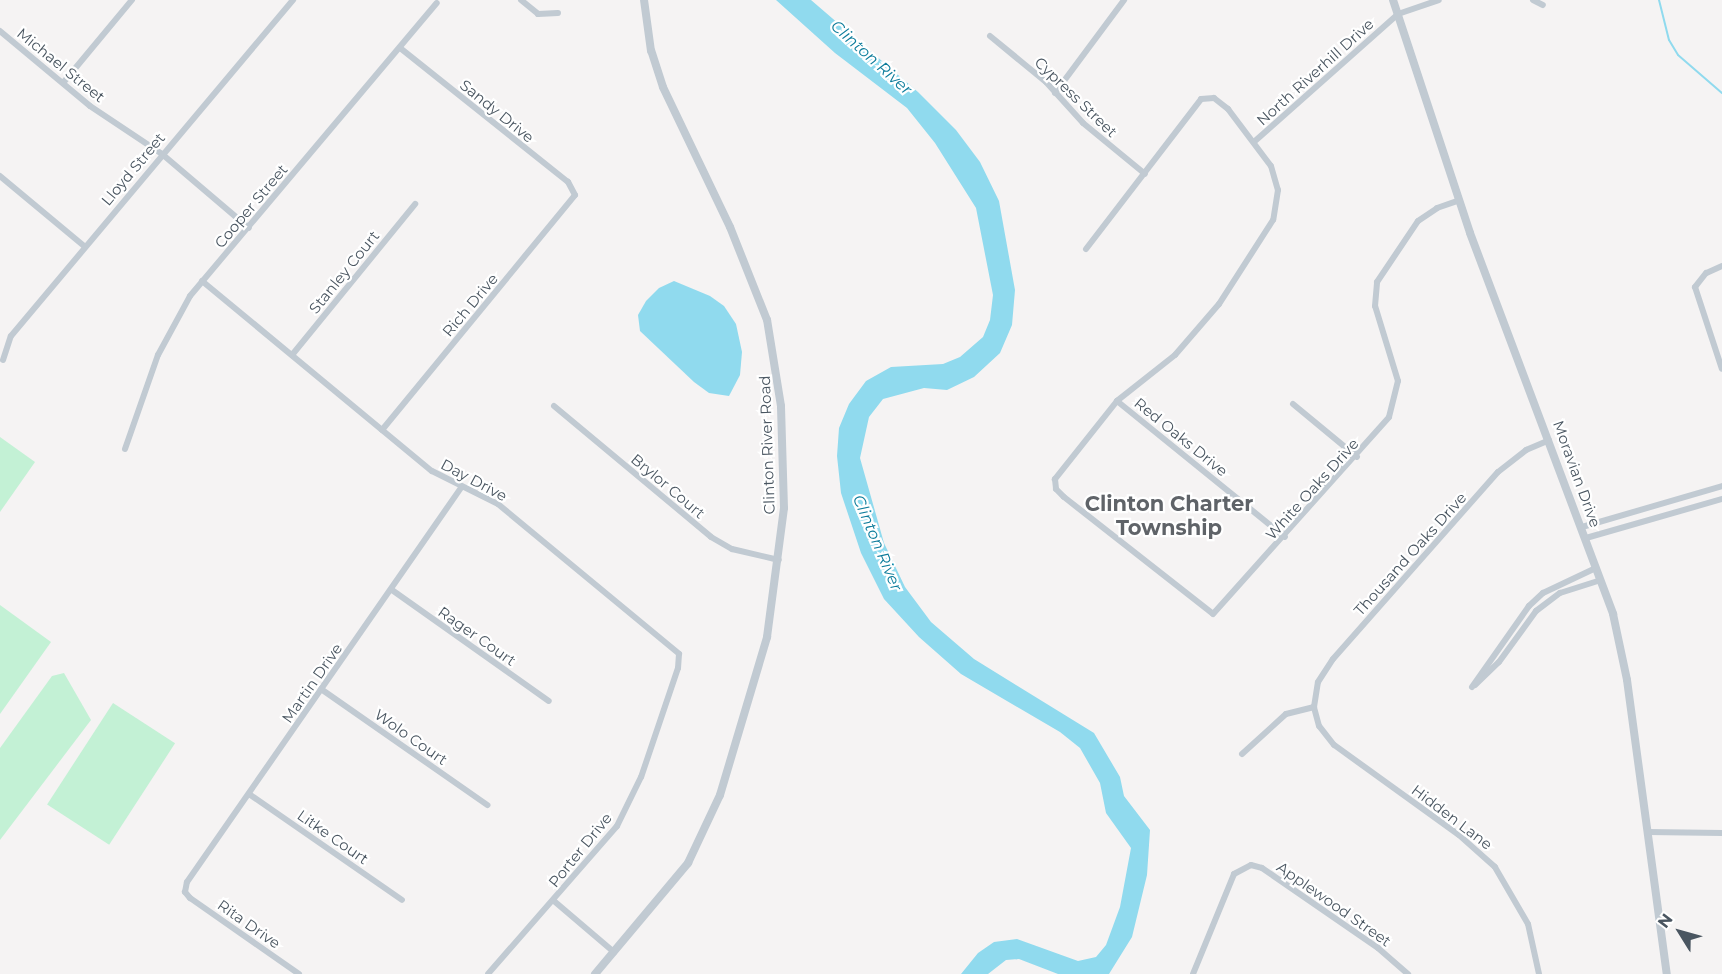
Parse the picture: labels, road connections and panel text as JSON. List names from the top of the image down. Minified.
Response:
{"streets":{"street":["Michael Street","North Riverhill Drive","Cypress Street","Sandy Drive","Lloyd Street","Cooper Street","Stanley Court","Rich Drive","Red Oaks Drive","Clinton River Road","Moravian Drive","Day Drive","Brylor Court","White Oaks Drive","Thousand Oaks Drive","Rager Court","Martin Drive","Wolo Court","Hidden Lane","Litke Court","Porter Drive","Applewood Street","Rita Drive"]},"crossings":[["Michael Street","Lloyd Street"],["Michael Street","Cooper Street"],["North Riverhill Drive","Cypress Street"],["North Riverhill Drive","Moravian Drive"],["Sandy Drive","Cooper Street"],["Sandy Drive","Rich Drive"],["Cooper Street","Day Drive"],["Stanley Court","Day Drive"],["Rich Drive","Day Drive"],["Red Oaks Drive","White Oaks Drive"],["Clinton River Road","Brylor Court"],["Moravian Drive","White Oaks Drive"],["Moravian Drive","Thousand Oaks Drive"],["Day Drive","Martin Drive"],["Day Drive","Porter Drive"],["Thousand Oaks Drive","Hidden Lane"],["Rager Court","Martin Drive"],["Martin Drive","Wolo Court"],["Martin Drive","Litke Court"],["Martin Drive","Rita Drive"]],"districts":["Clinton Charter Township"],"water":["Clinton River"],"north":"top left"}
